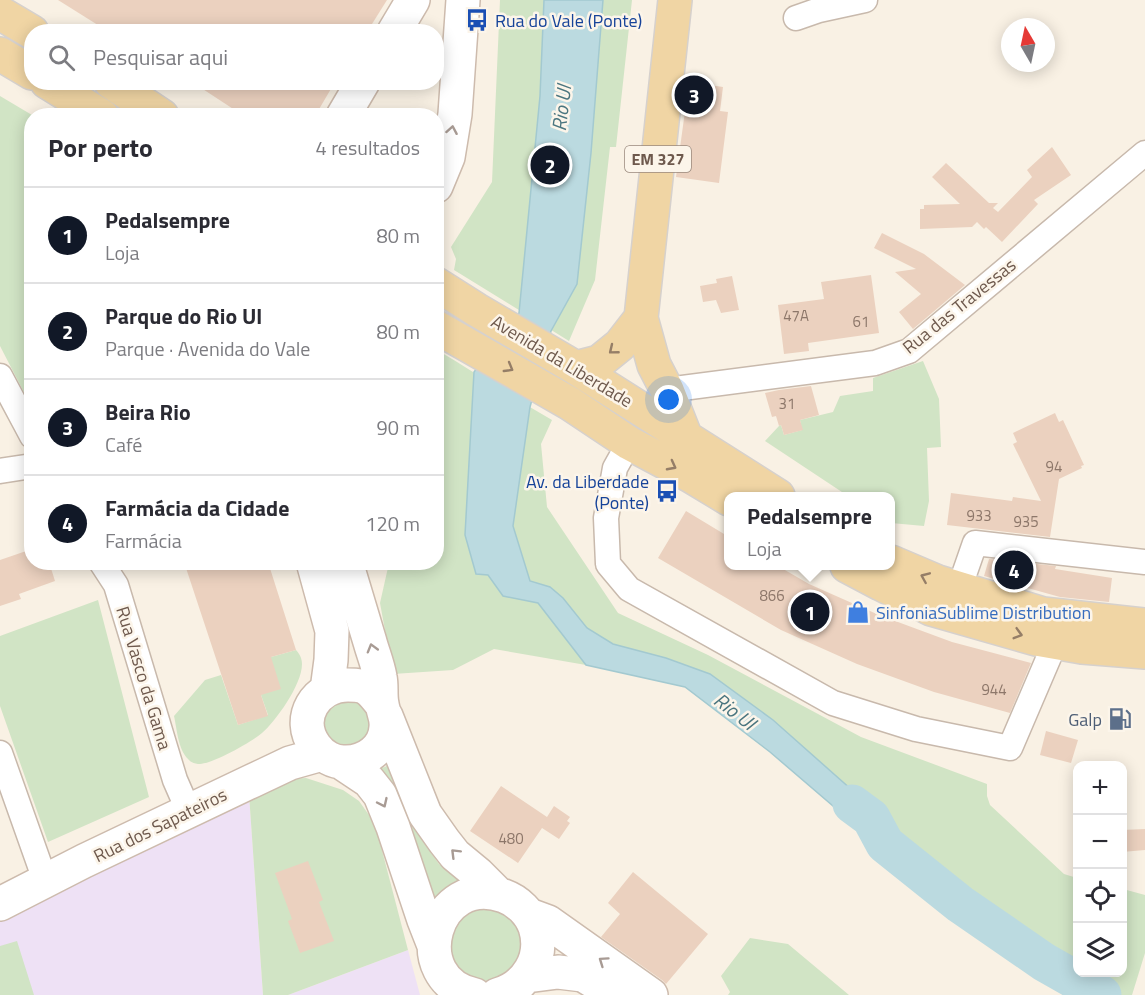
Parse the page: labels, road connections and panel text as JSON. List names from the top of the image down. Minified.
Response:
{"streets":{"main road":["EM 327","Avenida da Liberdade","Rua dos Sapateiros"],"street":["Rua das Travessas","Rua Vasco da Gama"]},"crossings":[["EM 327","Rua das Travessas"],["Rua Vasco da Gama","Rua dos Sapateiros"]],"water":["Rio Ul"],"places":{"bus stop":["Rua do Vale (Ponte)","Av. da Liberdade (Ponte)"],"shop":["SinfoniaSublime Distribution"],"fuel station":["Galp"]},"house_numbers":["47A","61","31","94","933","935","866","944","480"],"north":"top","page":{"search":"Pesquisar aqui","pins":["3","2","4","1"],"heading":["Por perto","4 resultados"],"list":[{"mark":"1","name":"Pedalsempre","note":"Loja","value":"80 m"},{"mark":"2","name":"Parque do Rio Ul","note":"Parque · Avenida do Vale","value":"80 m"},{"mark":"3","name":"Beira Rio","note":"Café","value":"90 m"},{"mark":"4","name":"Farmácia da Cidade","note":"Farmácia","value":"120 m"}],"popup":["Pedalsempre","Loja"],"map_buttons":["+","−"]}}
